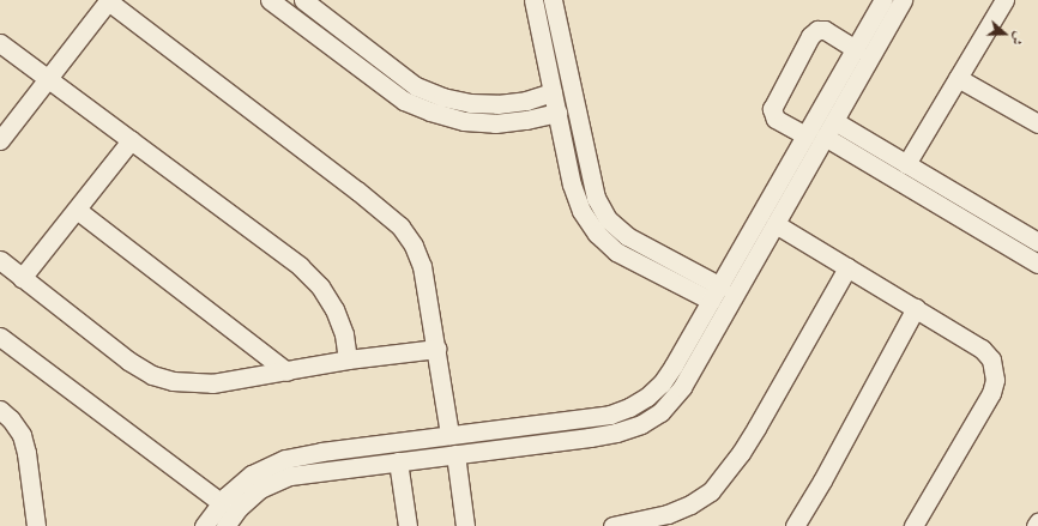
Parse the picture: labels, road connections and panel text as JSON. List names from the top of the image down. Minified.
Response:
{"north":"right"}
